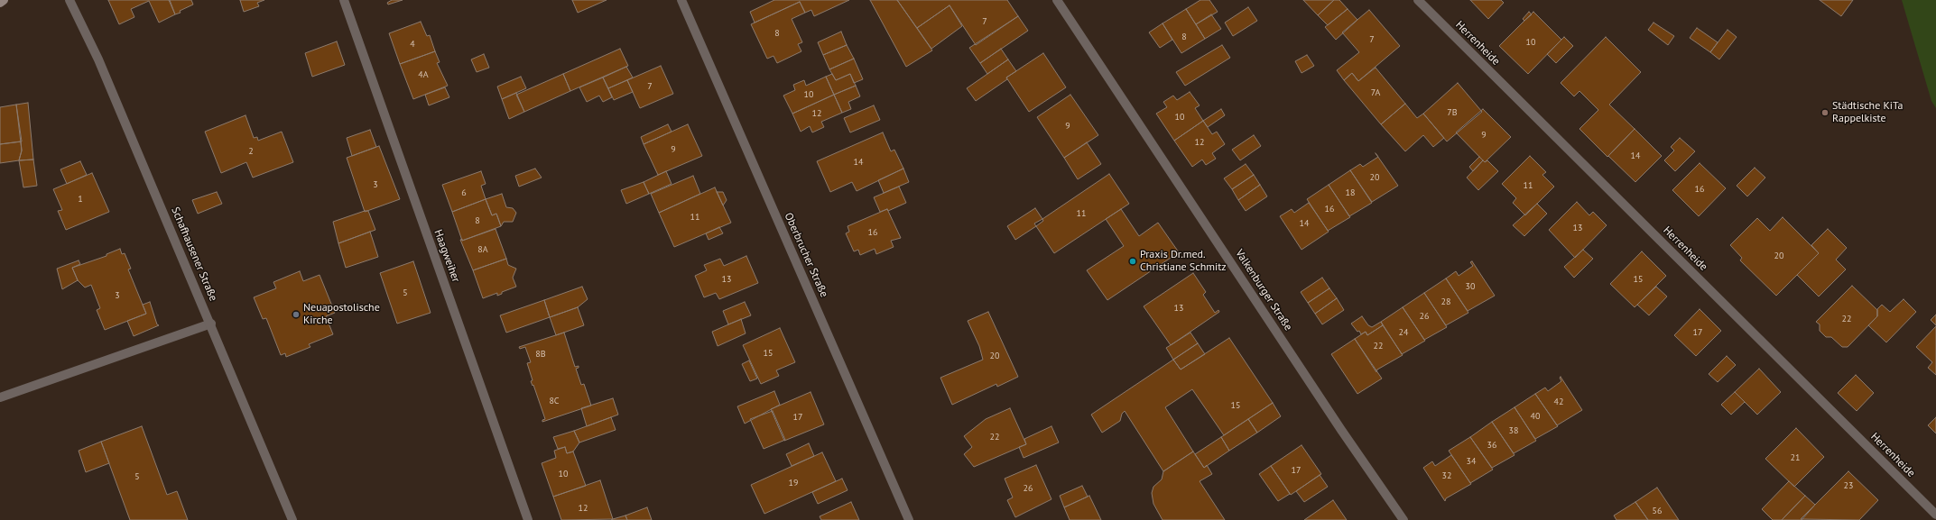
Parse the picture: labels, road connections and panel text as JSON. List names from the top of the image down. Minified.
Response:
{"streets":{"street":["Herrenheide","Schafhausener Straße","Oberbrucher Straße","Haagweiher","Valkenburger Straße"]},"places":["Städtische KiTa Rappelkiste","Praxis Dr.med. Christiane Schmitz","Neuapostolische Kirche"],"house_numbers":["7","8","8","7","10","4","4A","7","7A","10","7B","12","10","9","9","12","9","2","14","14","20","3","11","16","6","18","1","16","11","11","8","14","13","16","8A","20","13","15","30","5","3","28","13","26","22","24","17","22","15","8B","20","8C","42","15","40","17","38","22","36","21","34","17","10","32","5","19","23","26","12","56"]}
